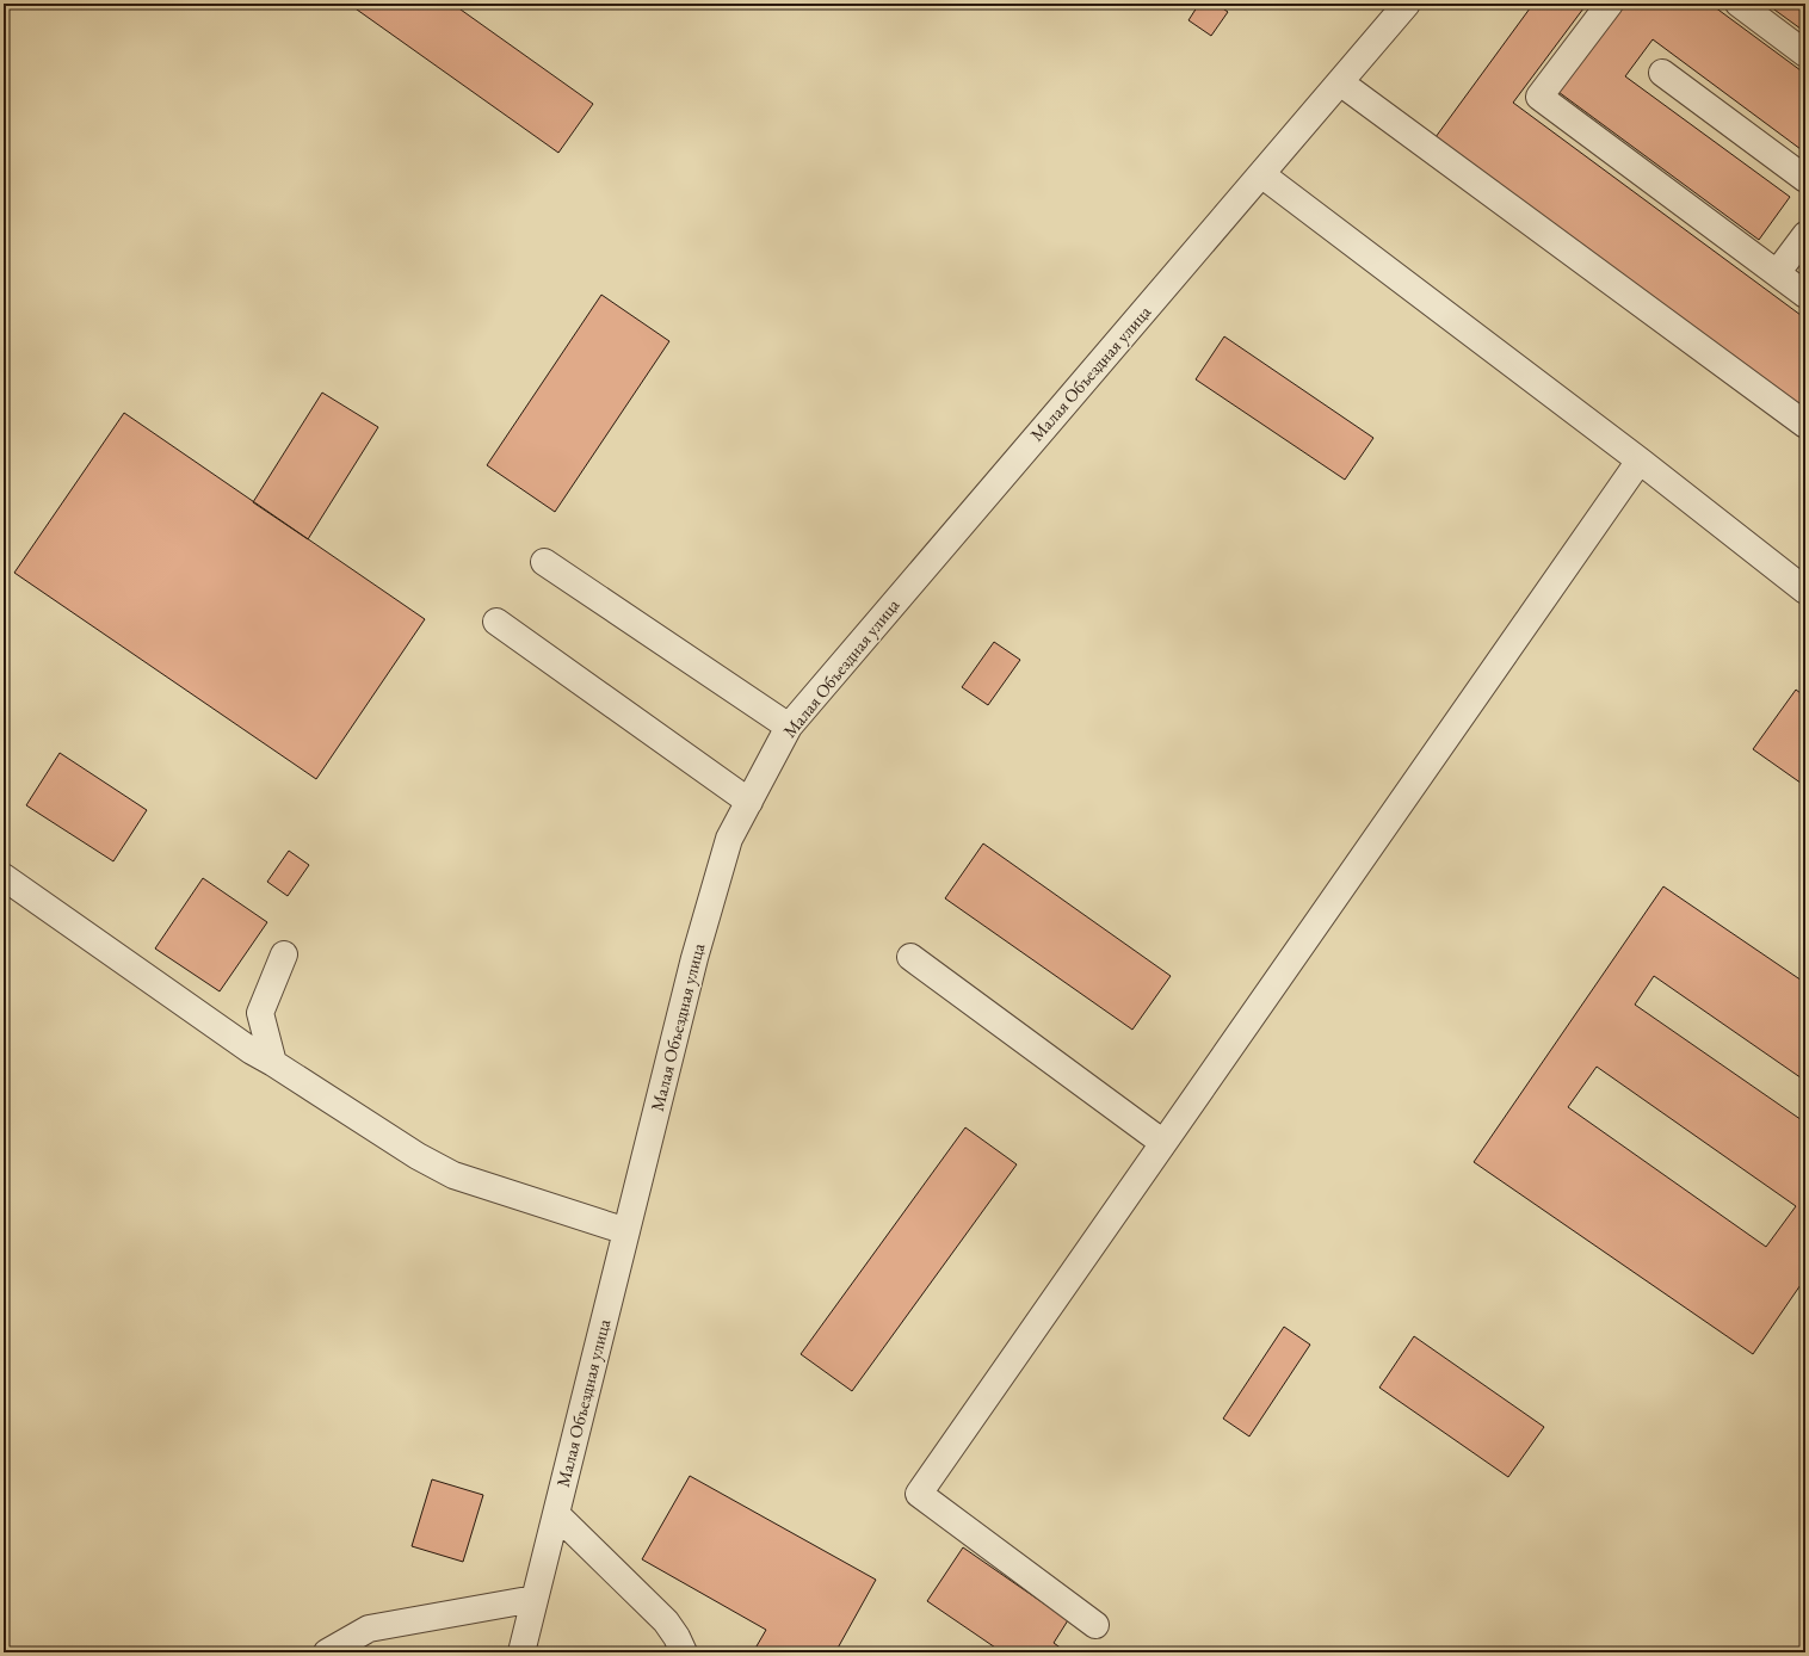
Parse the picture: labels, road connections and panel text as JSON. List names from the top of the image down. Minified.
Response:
{"streets":{"street":["Малая Объездная улица"]}}
